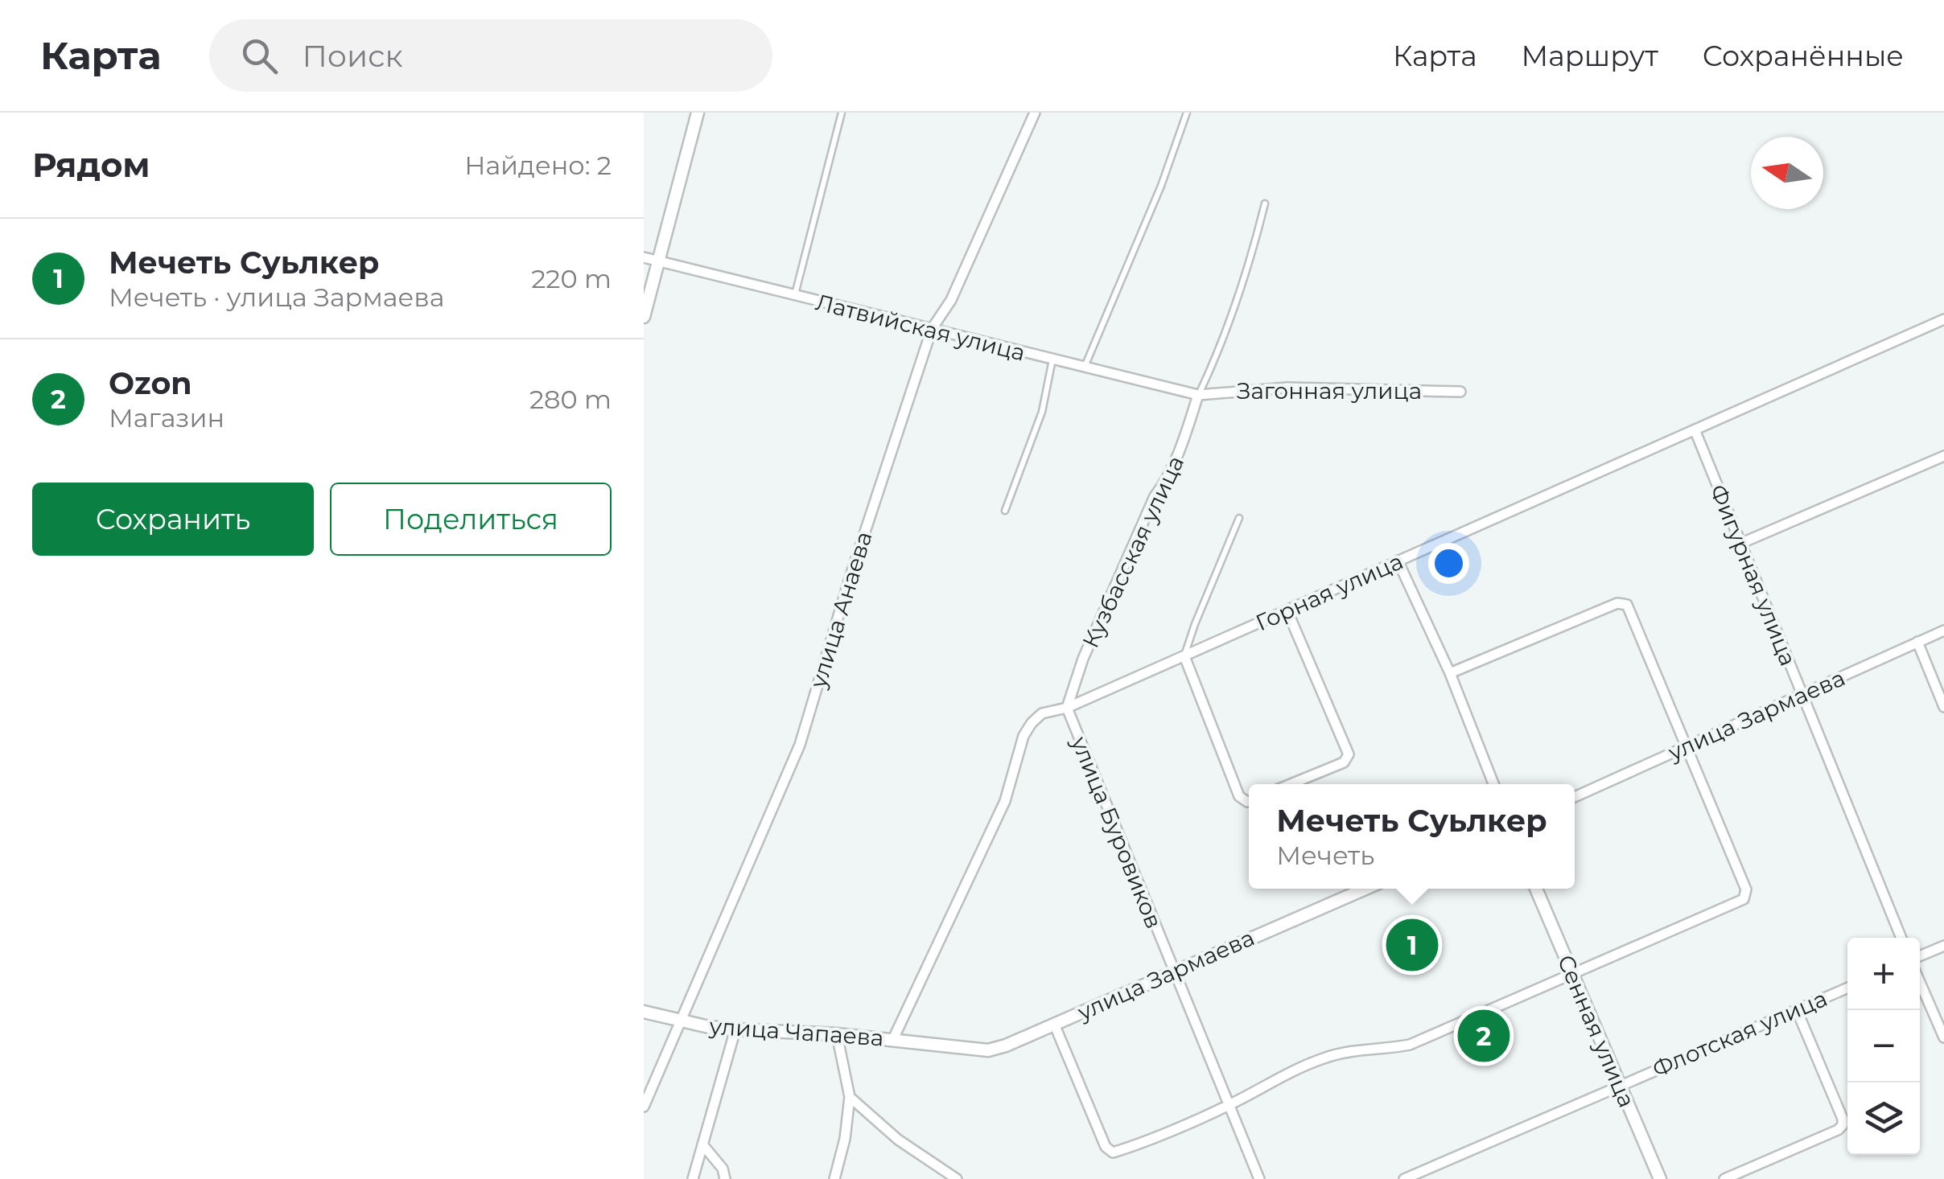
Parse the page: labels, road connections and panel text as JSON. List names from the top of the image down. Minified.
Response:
{"streets":{"street":["Латвийская улица","Загонная улица","Кузбасская улица","Фигурная улица","Горная улица","улица Анаева","улица Зармаева","улица Буровиков","Сенная улица","улица Чапаева","Флотская улица"]},"crossings":[["Латвийская улица","Загонная улица"],["Латвийская улица","Кузбасская улица"],["Латвийская улица","улица Анаева"],["Загонная улица","Кузбасская улица"],["Кузбасская улица","Горная улица"],["Кузбасская улица","улица Буровиков"],["Фигурная улица","Горная улица"],["Фигурная улица","улица Зармаева"],["Горная улица","улица Буровиков"],["Горная улица","улица Чапаева"],["улица Анаева","улица Чапаева"],["улица Зармаева","улица Буровиков"],["улица Зармаева","улица Чапаева"],["Сенная улица","Флотская улица"]],"north":"left","page":{"header":"Карта","search":"Поиск","nav":["Карта","Маршрут","Сохранённые"],"heading":["Рядом","Найдено: 2"],"list":[{"mark":"1","name":"Мечеть Суьлкер","note":"Мечеть · улица Зармаева","value":"220 m"},{"mark":"2","name":"Ozon","note":"Магазин","value":"280 m"}],"buttons":["Сохранить","Поделиться"],"popup":["Мечеть Суьлкер","Мечеть"],"pins":["1","2"],"map_buttons":["+","−"]}}
